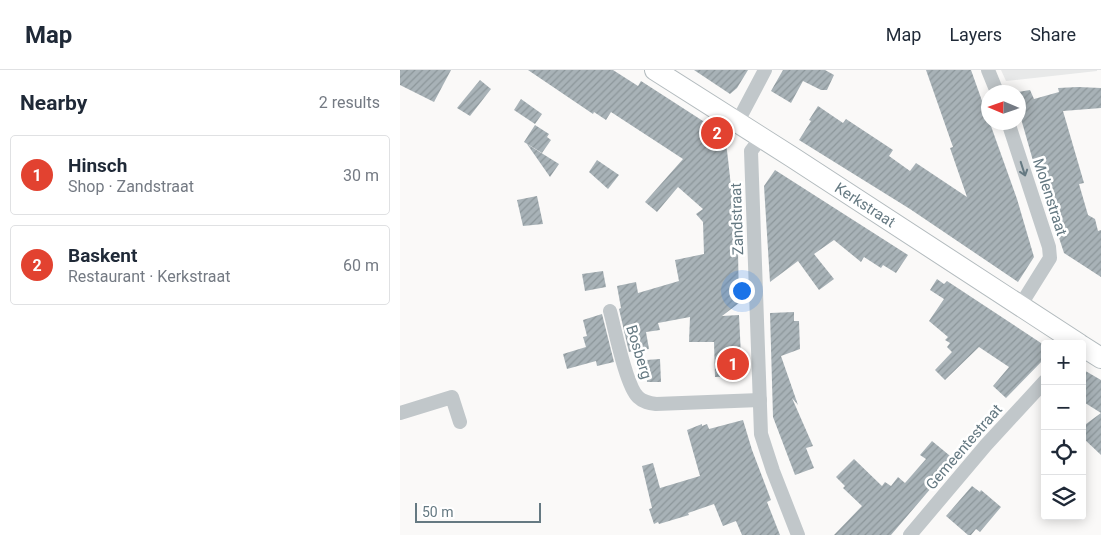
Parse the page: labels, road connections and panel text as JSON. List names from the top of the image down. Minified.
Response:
{"streets":{"main road":["Kerkstraat"],"street":["Molenstraat","Zandstraat","Bosberg","Gemeentestraat"]},"crossings":[["Molenstraat","Kerkstraat"],["Kerkstraat","Zandstraat"],["Zandstraat","Bosberg"]],"one_way":["Molenstraat"],"scale_bar":"50 m","north":"left","page":{"header":"Map","nav":["Map","Layers","Share"],"heading":["Nearby","2 results"],"pins":["2","1"],"list":[{"mark":"1","name":"Hinsch","note":"Shop · Zandstraat","value":"30 m"},{"mark":"2","name":"Baskent","note":"Restaurant · Kerkstraat","value":"60 m"}],"map_buttons":["+","−"],"scale":"50 m"}}
